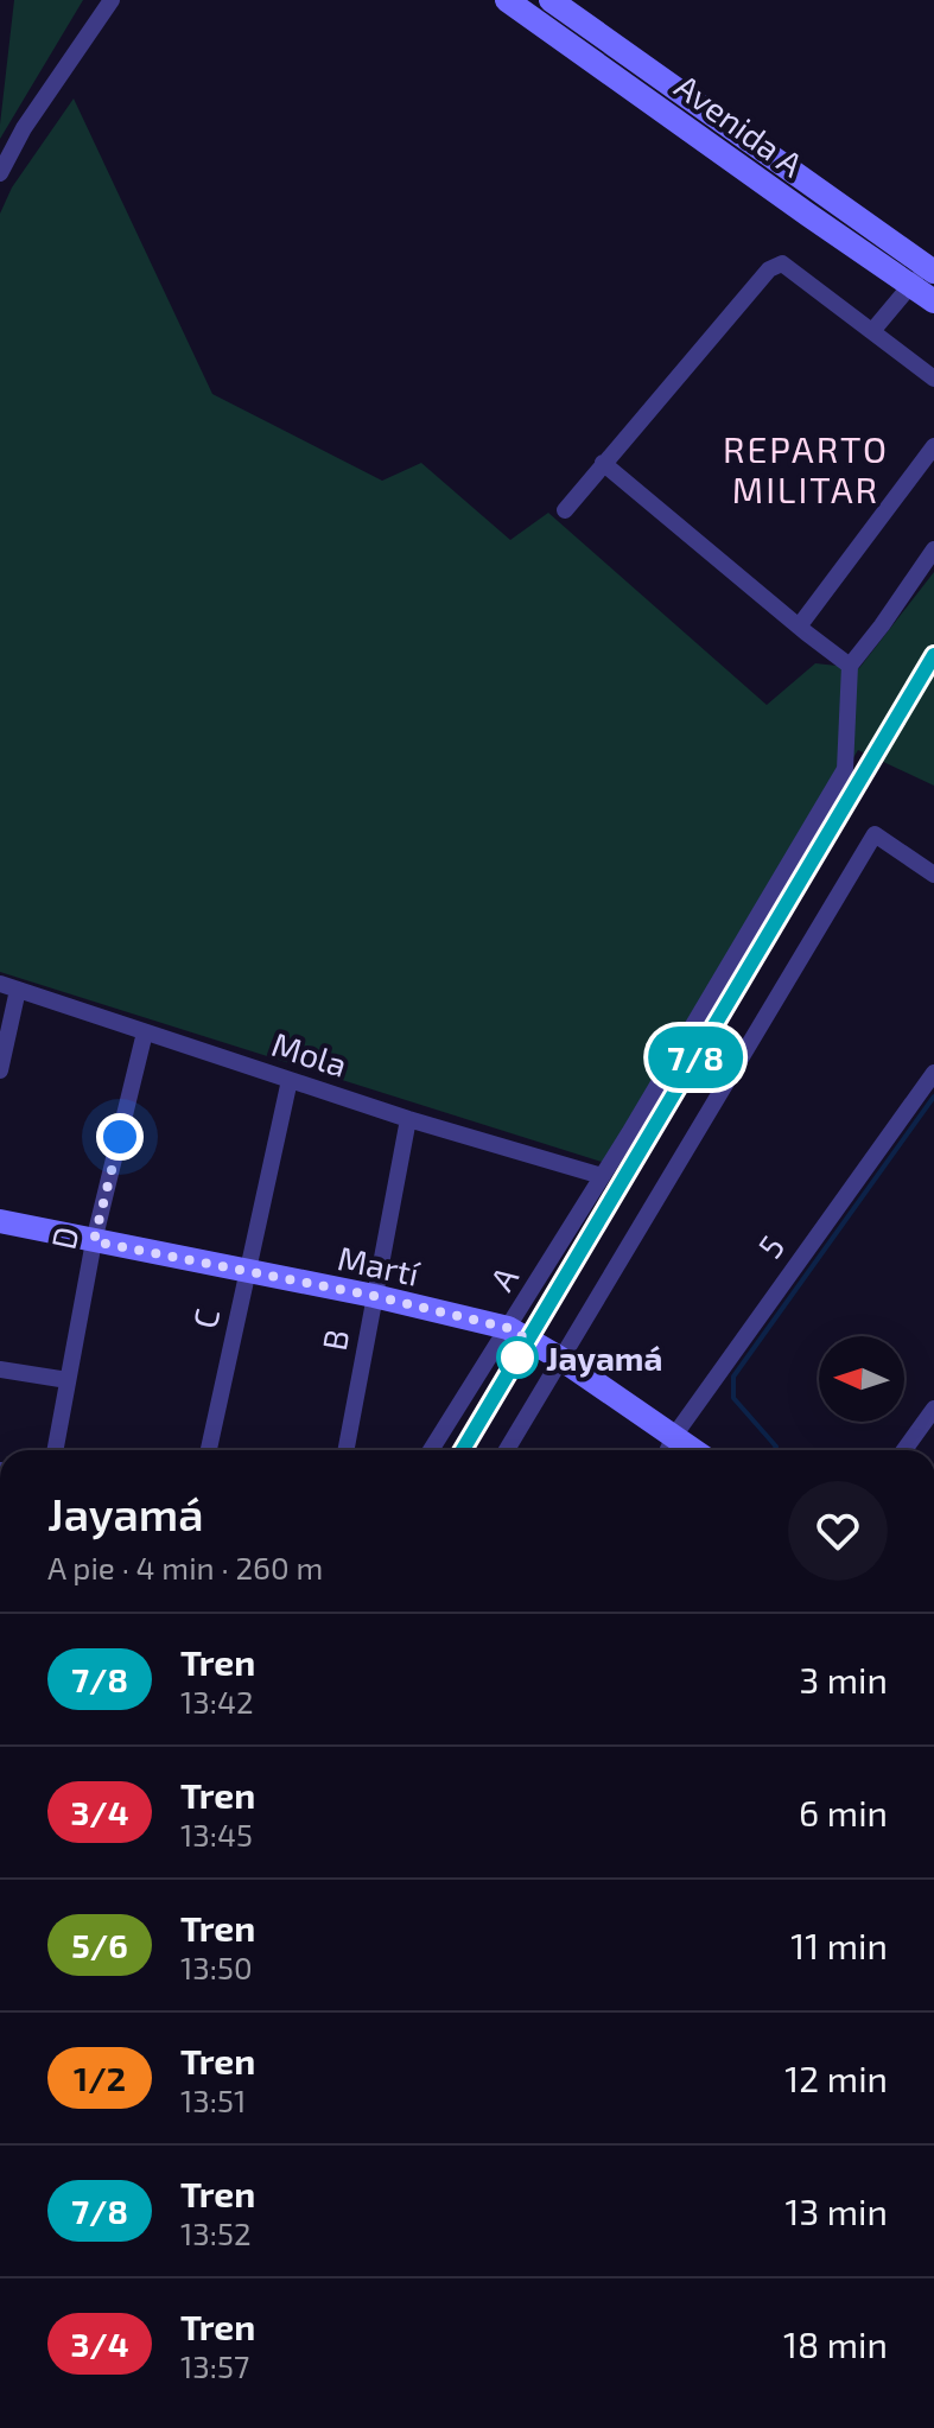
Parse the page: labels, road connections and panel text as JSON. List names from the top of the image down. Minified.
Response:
{"streets":{"main road":["Avenida A","Martí"],"street":["Mola","D","5","A","C","B"]},"crossings":[["Mola","D"],["Mola","A"],["Mola","C"],["Mola","B"],["D","Martí"],["5","Martí"],["Martí","A"],["Martí","C"],["Martí","B"]],"districts":["REPARTO MILITAR"],"places":["Jayamá"],"north":"left","page":{"on_map":"7/8","heading":["Jayamá","A pie · 4 min · 260 m"],"list":[{"mark":"7/8","name":"Tren","note":"13:42","value":"3 min"},{"mark":"3/4","name":"Tren","note":"13:45","value":"6 min"},{"mark":"5/6","name":"Tren","note":"13:50","value":"11 min"},{"mark":"1/2","name":"Tren","note":"13:51","value":"12 min"},{"mark":"7/8","name":"Tren","note":"13:52","value":"13 min"},{"mark":"3/4","name":"Tren","note":"13:57","value":"18 min"}]}}
